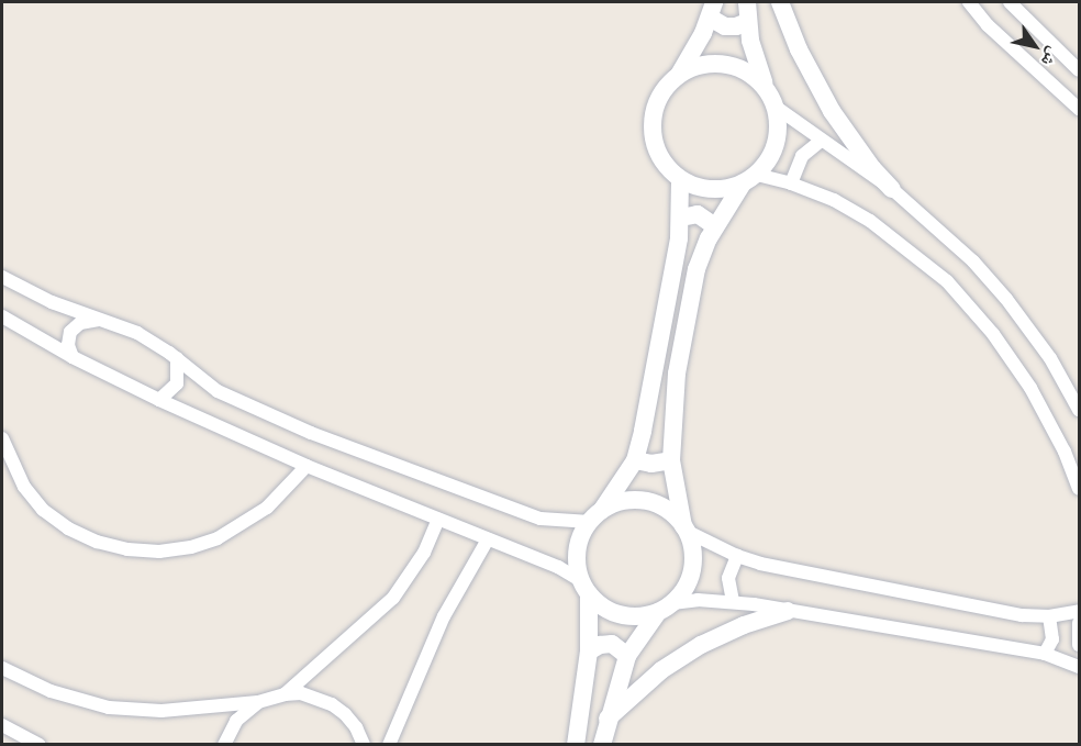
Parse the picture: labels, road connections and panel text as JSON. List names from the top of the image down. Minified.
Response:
{"north":"bottom right"}
